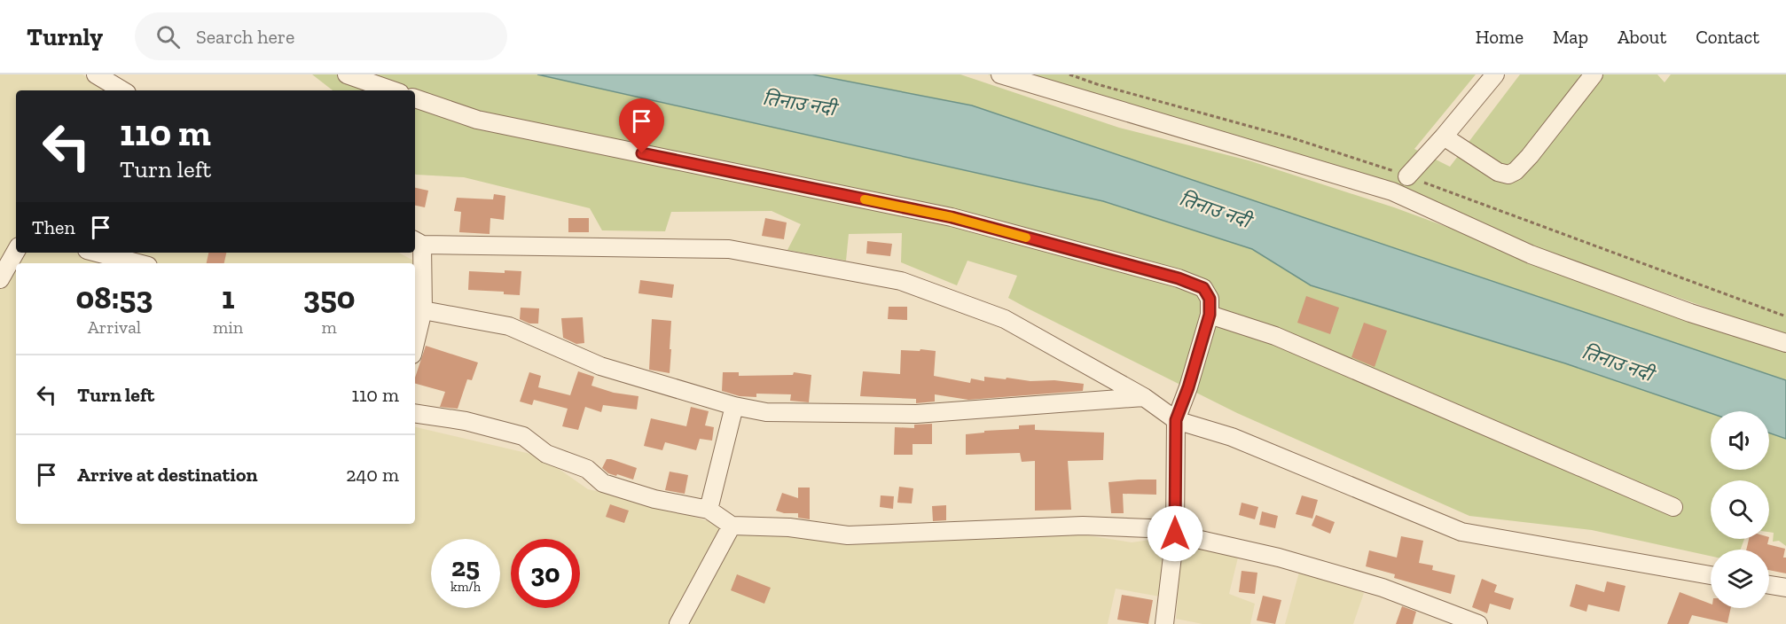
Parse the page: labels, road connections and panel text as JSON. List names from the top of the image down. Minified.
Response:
{"water":["तिनाउ नदी"],"page":{"header":"Turnly","search":"Search here","nav":["Home","Map","About","Contact"],"turn":["110 m","Turn left"],"then":"Then","eta":["08:53","Arrival","1","min","350","m"],"list":[{"name":"Turn left","value":"110 m"},{"name":"Arrive at destination","value":"240 m"}],"speed":"25 km/h","limit":"30"}}
